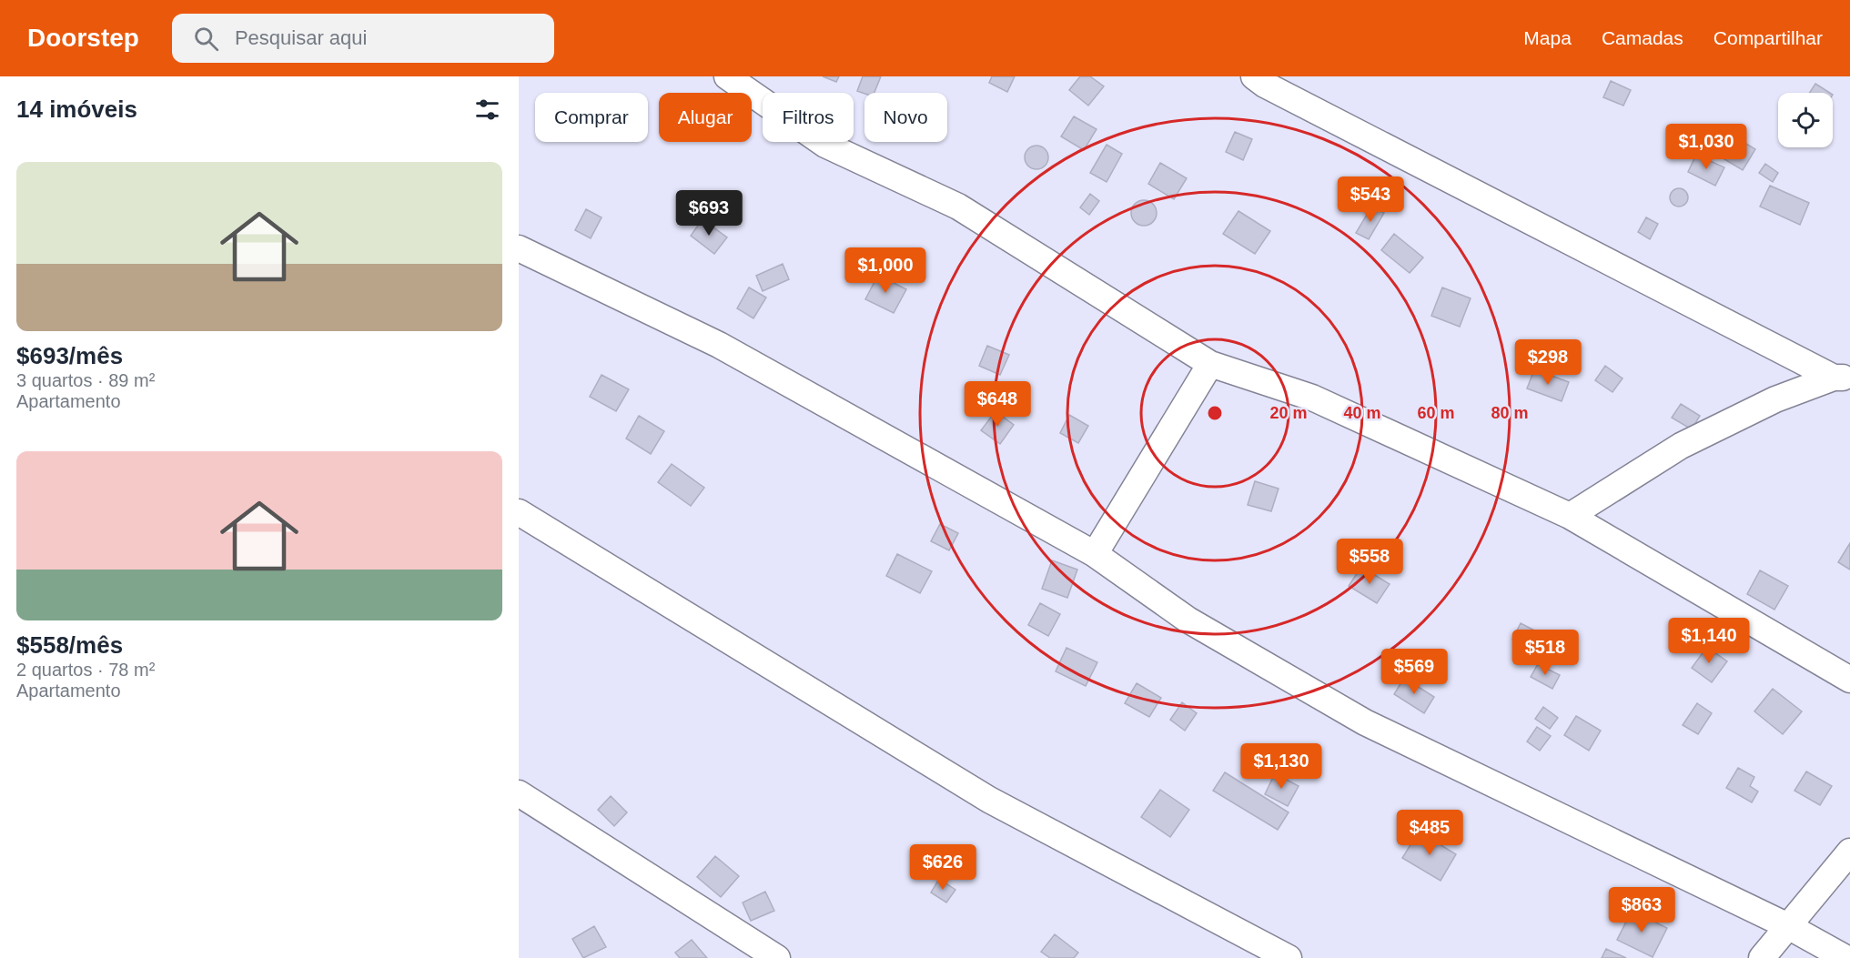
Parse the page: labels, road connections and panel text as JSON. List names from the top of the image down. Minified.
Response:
{"page":{"header":"Doorstep","search":"Pesquisar aqui","nav":["Mapa","Camadas","Compartilhar"],"heading":"14 imóveis","chip":["Comprar","Alugar","Filtros","Novo"],"price":["$1,030","$543","$693","$1,000","$298","$648","$558","$1,140","$518","$569","$1,130","$485","$626","$863"],"list":[{"name":"$693/mês","note":"3 quartos · 89 m² · Apartamento"},{"name":"$558/mês","note":"2 quartos · 78 m² · Apartamento"}]},"rings":["20 m","40 m","60 m","80 m"]}
